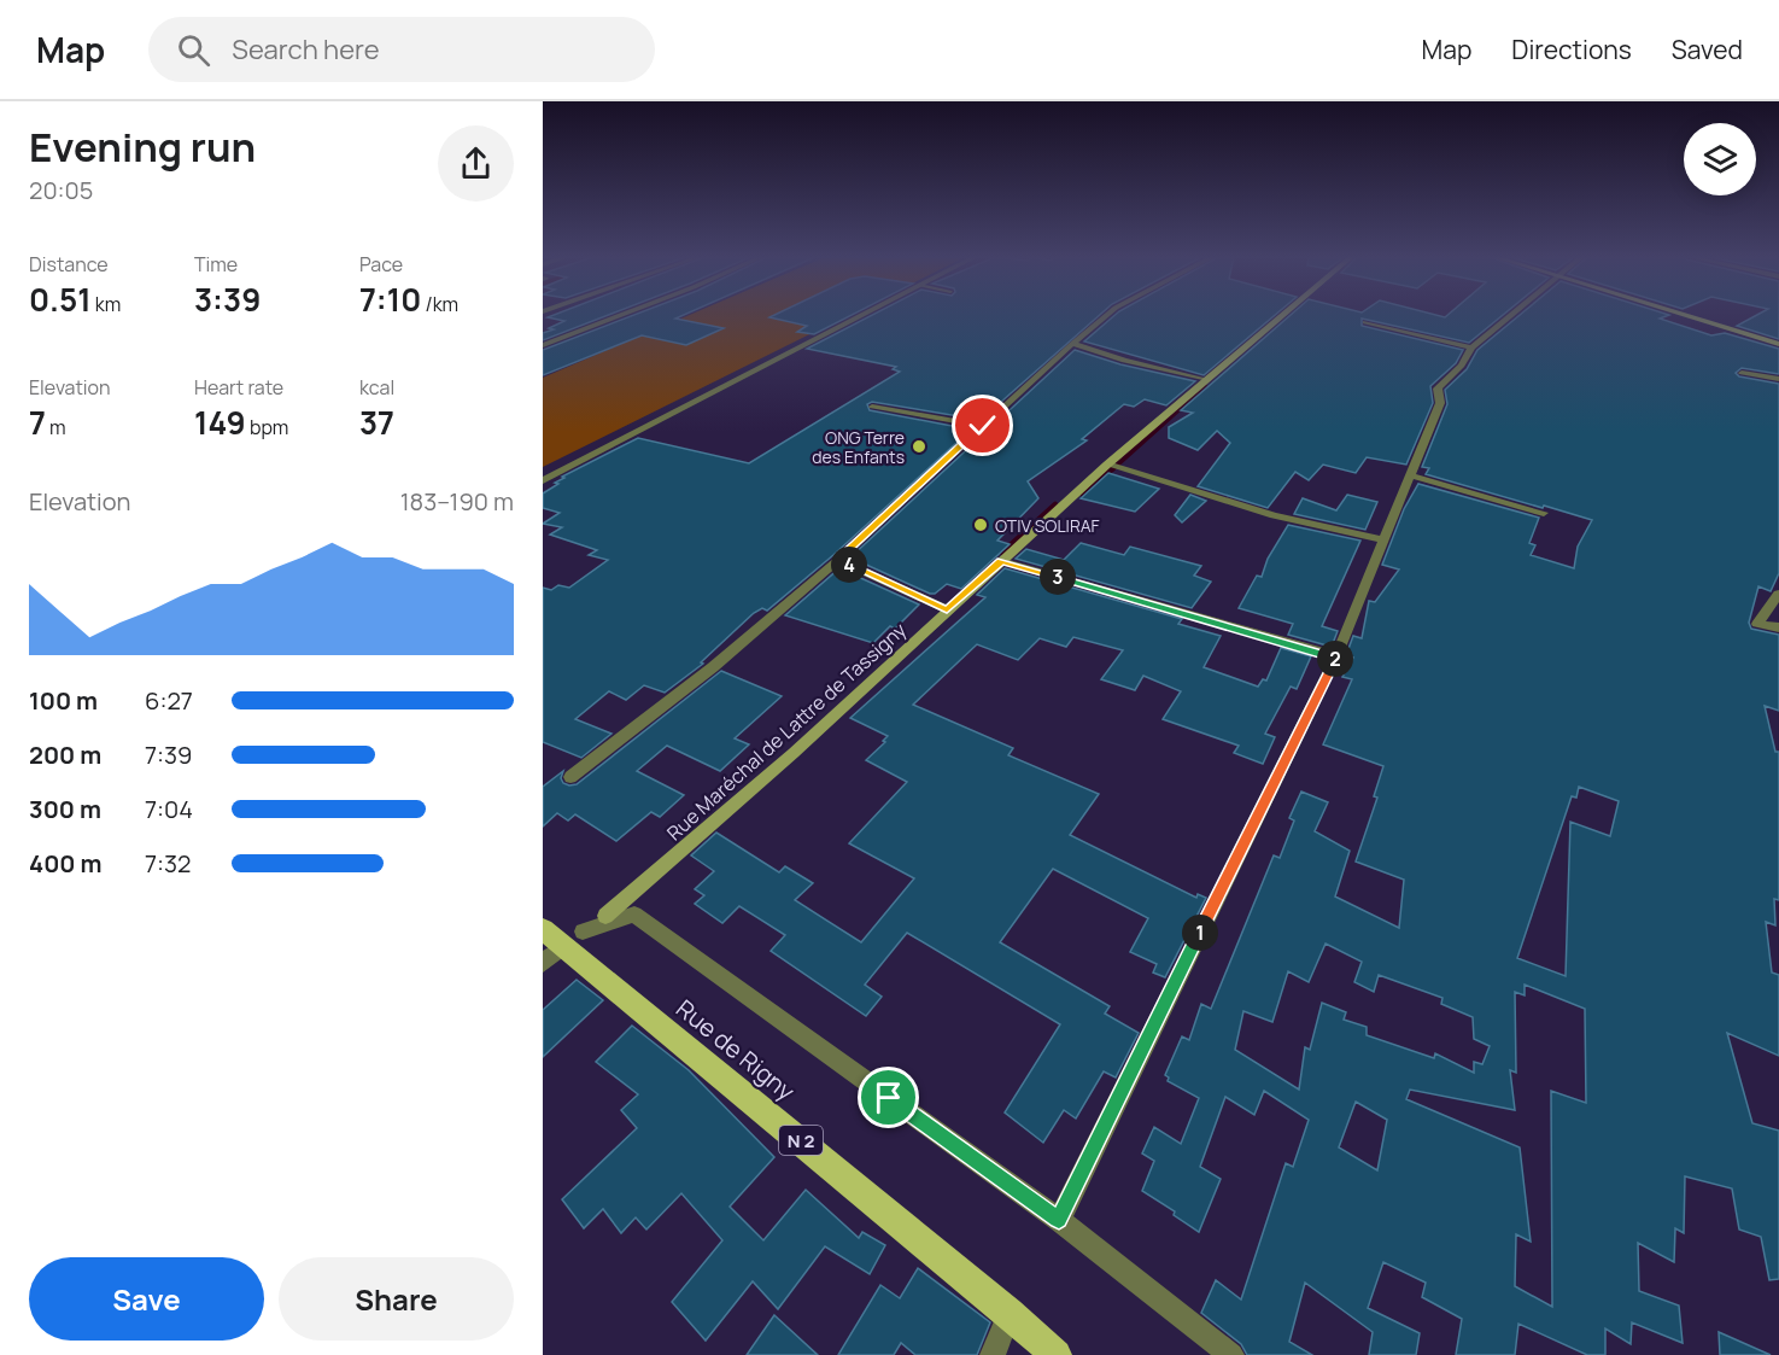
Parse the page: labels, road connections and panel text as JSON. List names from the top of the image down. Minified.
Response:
{"streets":{"main road":["Rue de Rigny","N 2"],"street":["Rue Maréchal de Lattre de Tassigny"]},"places":["ONG Terre des Enfants","OTIV SOLIRAF"],"page":{"header":"Map","search":"Search here","nav":["Map","Directions","Saved"],"heading":["Evening run","20:05"],"stats":[["Distance","0.51 km"],["Time","3:39"],["Pace","7:10 /km"],["Elevation","7 m"],["Heart rate","149 bpm"],["kcal","37"]],"chart":["Elevation","183–190 m"],"pins":["4","3","2","1"],"list":[{"name":"100 m","note":"6:27"},{"name":"200 m","note":"7:39"},{"name":"300 m","note":"7:04"},{"name":"400 m","note":"7:32"}],"buttons":["Save","Share"]}}
